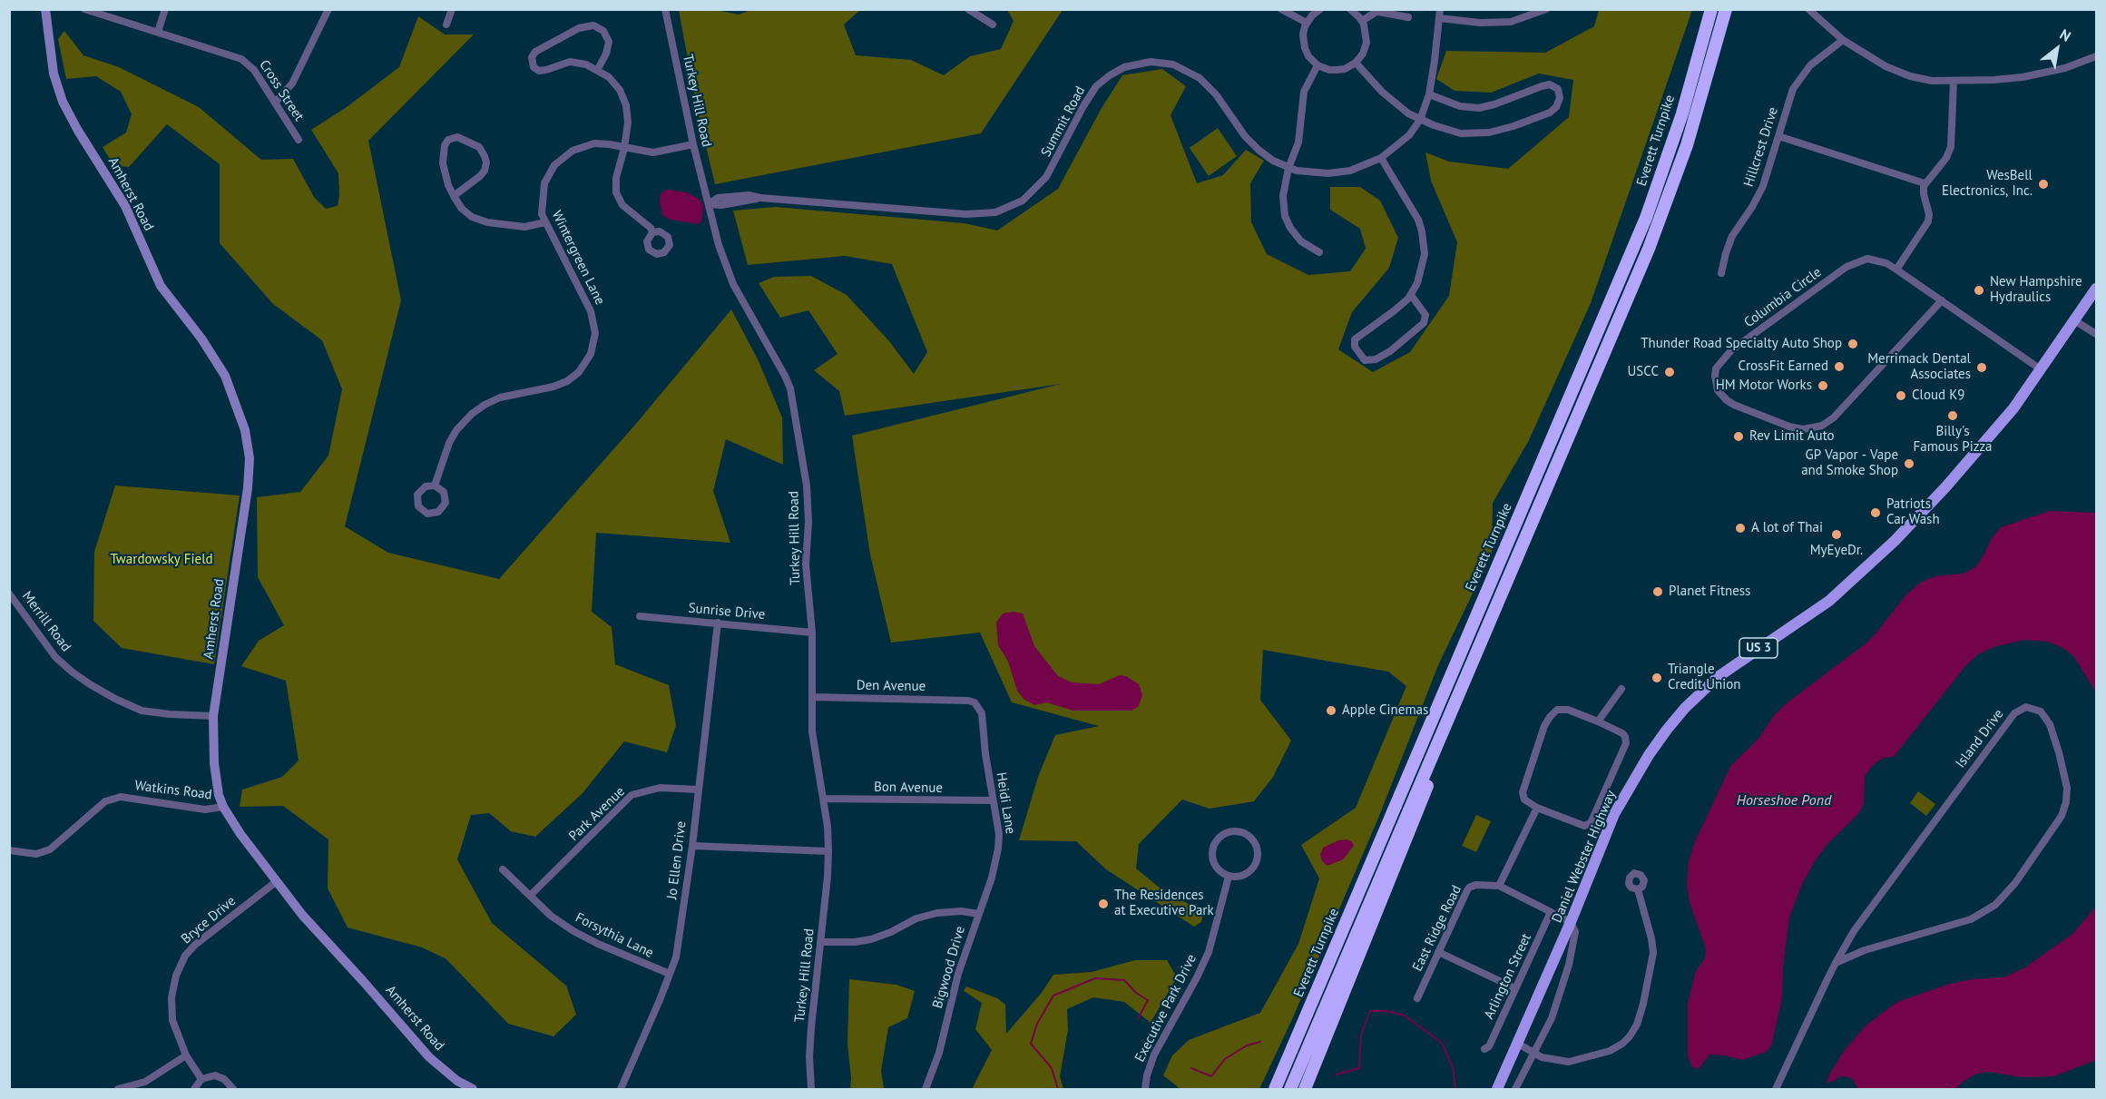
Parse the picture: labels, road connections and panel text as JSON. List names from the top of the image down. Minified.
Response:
{"streets":{"highway":["Everett Turnpike"],"main road":["US 3","Daniel Webster Highway"],"street":["Cross Street","Turkey Hill Road","Summit Road","Hillcrest Drive","Amherst Road","Wintergreen Lane","Columbia Circle","Sunrise Drive","Merrill Road","Den Avenue","Island Drive","Bon Avenue","Watkins Road","Heidi Lane","Park Avenue","Jo Ellen Drive","Bryce Drive","East Ridge Road","Forsythia Lane","Bigwood Drive","Arlington Street","Executive Park Drive"]},"crossings":[["Turkey Hill Road","Summit Road"],["Turkey Hill Road","Wintergreen Lane"],["Turkey Hill Road","Sunrise Drive"],["Turkey Hill Road","Den Avenue"],["Turkey Hill Road","Bon Avenue"],["Turkey Hill Road","Bigwood Drive"],["Amherst Road","Merrill Road"],["Amherst Road","Watkins Road"],["Amherst Road","Bryce Drive"],["Columbia Circle","Daniel Webster Highway"],["Sunrise Drive","Jo Ellen Drive"],["Den Avenue","Heidi Lane"],["Bon Avenue","Heidi Lane"],["Heidi Lane","Bigwood Drive"],["Park Avenue","Jo Ellen Drive"],["Park Avenue","Forsythia Lane"],["Jo Ellen Drive","Forsythia Lane"]],"water":["Horseshoe Pond"],"parks":["Twardowsky Field"],"places":["WesBell Electronics, Inc.","New Hampshire Hydraulics","Thunder Road Specialty Auto Shop","CrossFit Earned","Merrimack Dental Associates","USCC","HM Motor Works","Cloud K9","Billy's Famous Pizza","Rev Limit Auto","GP Vapor - Vape and Smoke Shop","Patriots Car Wash","A lot of Thai","MyEyeDr.","Planet Fitness","Triangle Credit Union","Apple Cinemas","The Residences at Executive Park"],"north":"top right"}
